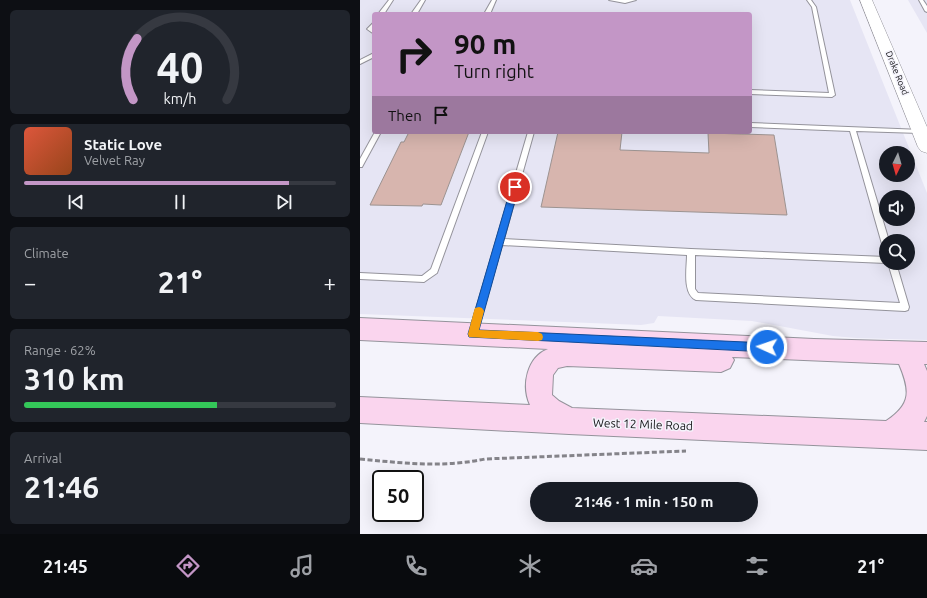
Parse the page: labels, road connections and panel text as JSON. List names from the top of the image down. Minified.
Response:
{"streets":{"main road":["West 12 Mile Road"],"street":["Drake Road"]},"north":"bottom","page":{"turn":["90 m","Turn right"],"then":"Then","song":["Static Love","Velvet Ray"],"tile":["Climate",["Range · 62%","310 km"],["Arrival","21:46"]],"heat":["−","21°","+"],"limit":"50","trip":"21:46 · 1 min · 150 m","tabs":["21:45","21°"],"gauge":["40","km/h"]}}
